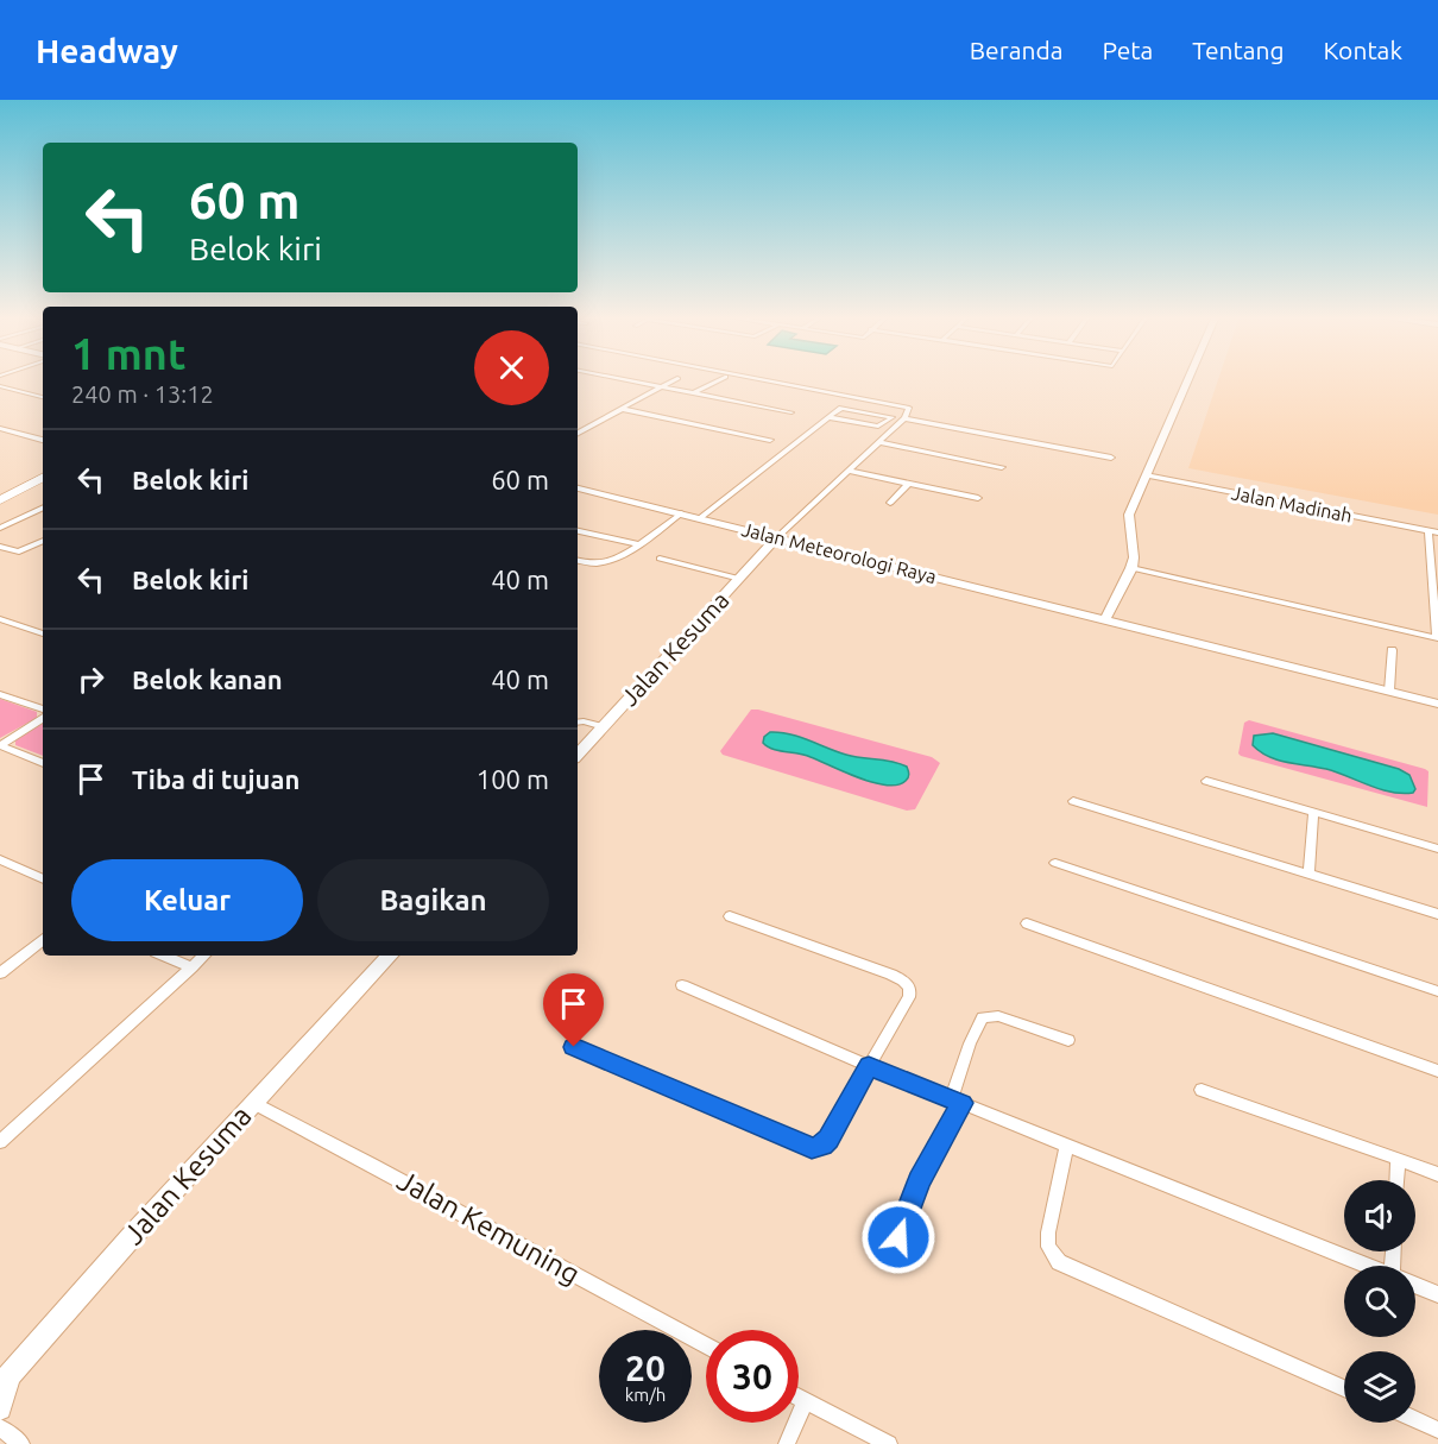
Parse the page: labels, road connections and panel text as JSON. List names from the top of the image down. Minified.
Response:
{"streets":{"street":["Jalan Madinah","Jalan Meteorologi Raya","Jalan Kesuma","Jalan Kemuning"]},"crossings":[["Jalan Meteorologi Raya","Jalan Kesuma"],["Jalan Kesuma","Jalan Kemuning"]],"page":{"header":"Headway","nav":["Beranda","Peta","Tentang","Kontak"],"turn":["60 m","Belok kiri"],"heading":["1 mnt","240 m · 13:12"],"list":[{"name":"Belok kiri","value":"60 m"},{"name":"Belok kiri","value":"40 m"},{"name":"Belok kanan","value":"40 m"},{"name":"Tiba di tujuan","value":"100 m"}],"buttons":["Keluar","Bagikan"],"speed":"20 km/h","limit":"30"}}
